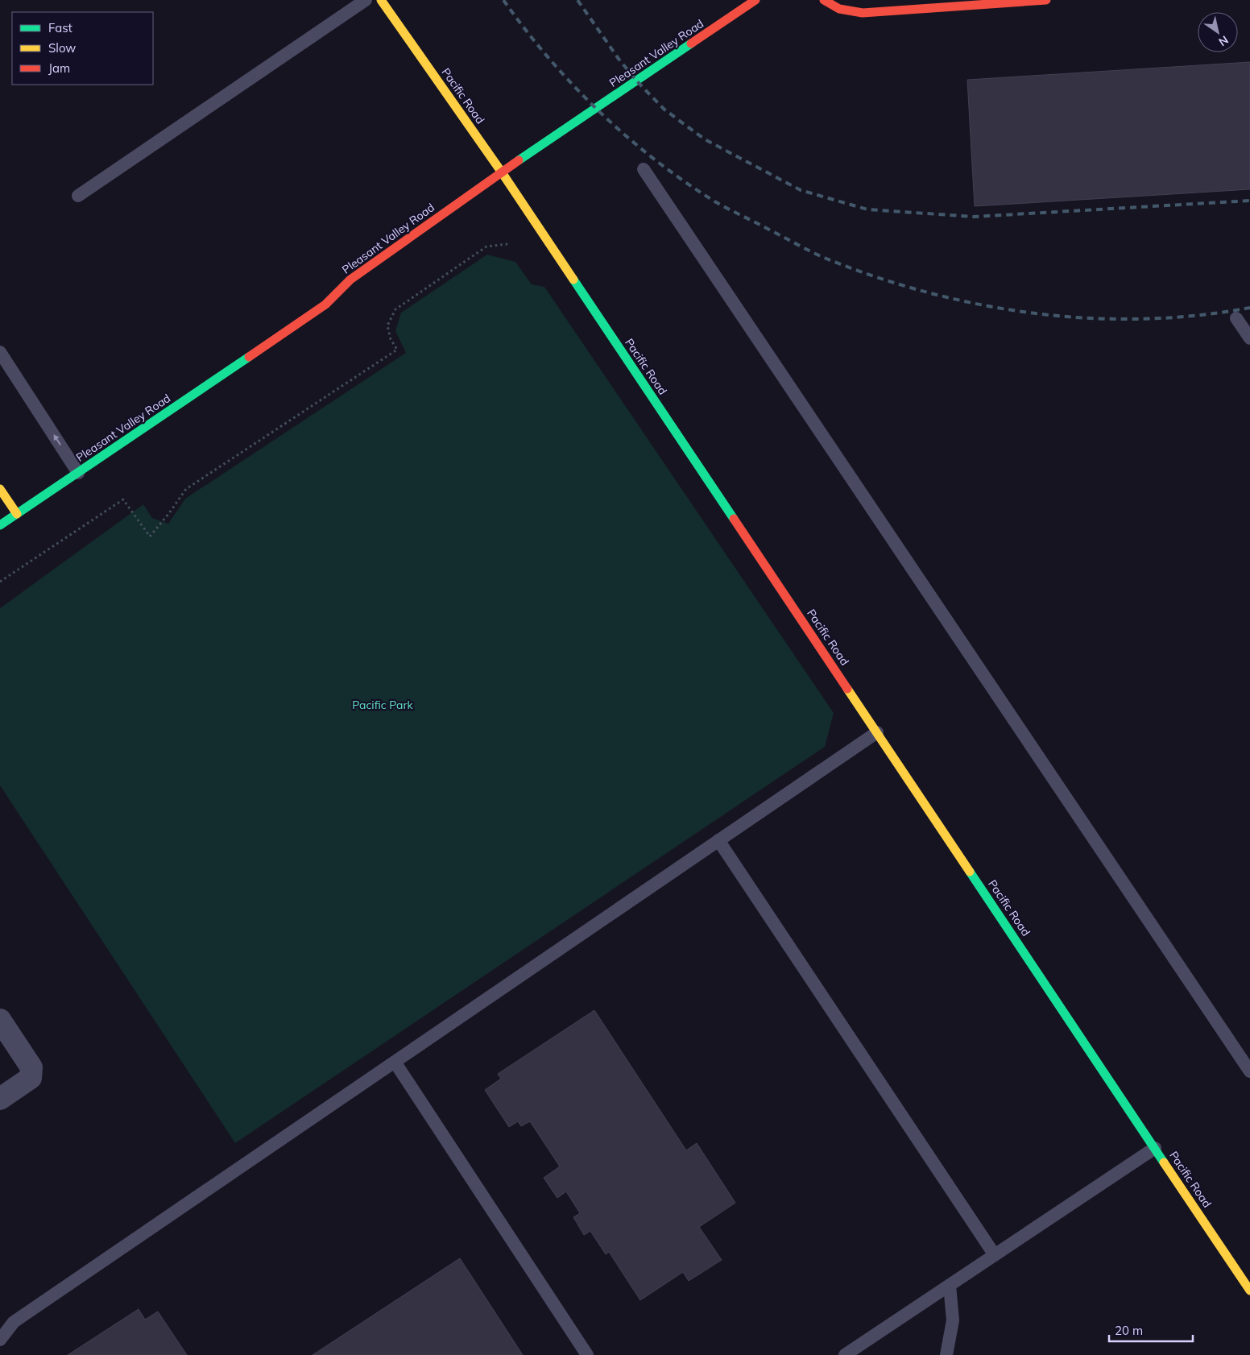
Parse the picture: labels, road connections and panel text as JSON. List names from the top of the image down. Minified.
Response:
{"streets":{"street":["Pleasant Valley Road","Pacific Road"]},"crossings":[["Pleasant Valley Road","Pacific Road"]],"parks":["Pacific Park"],"legend":["Fast","Slow","Jam"],"scale_bar":"20 m","north":"bottom right"}
